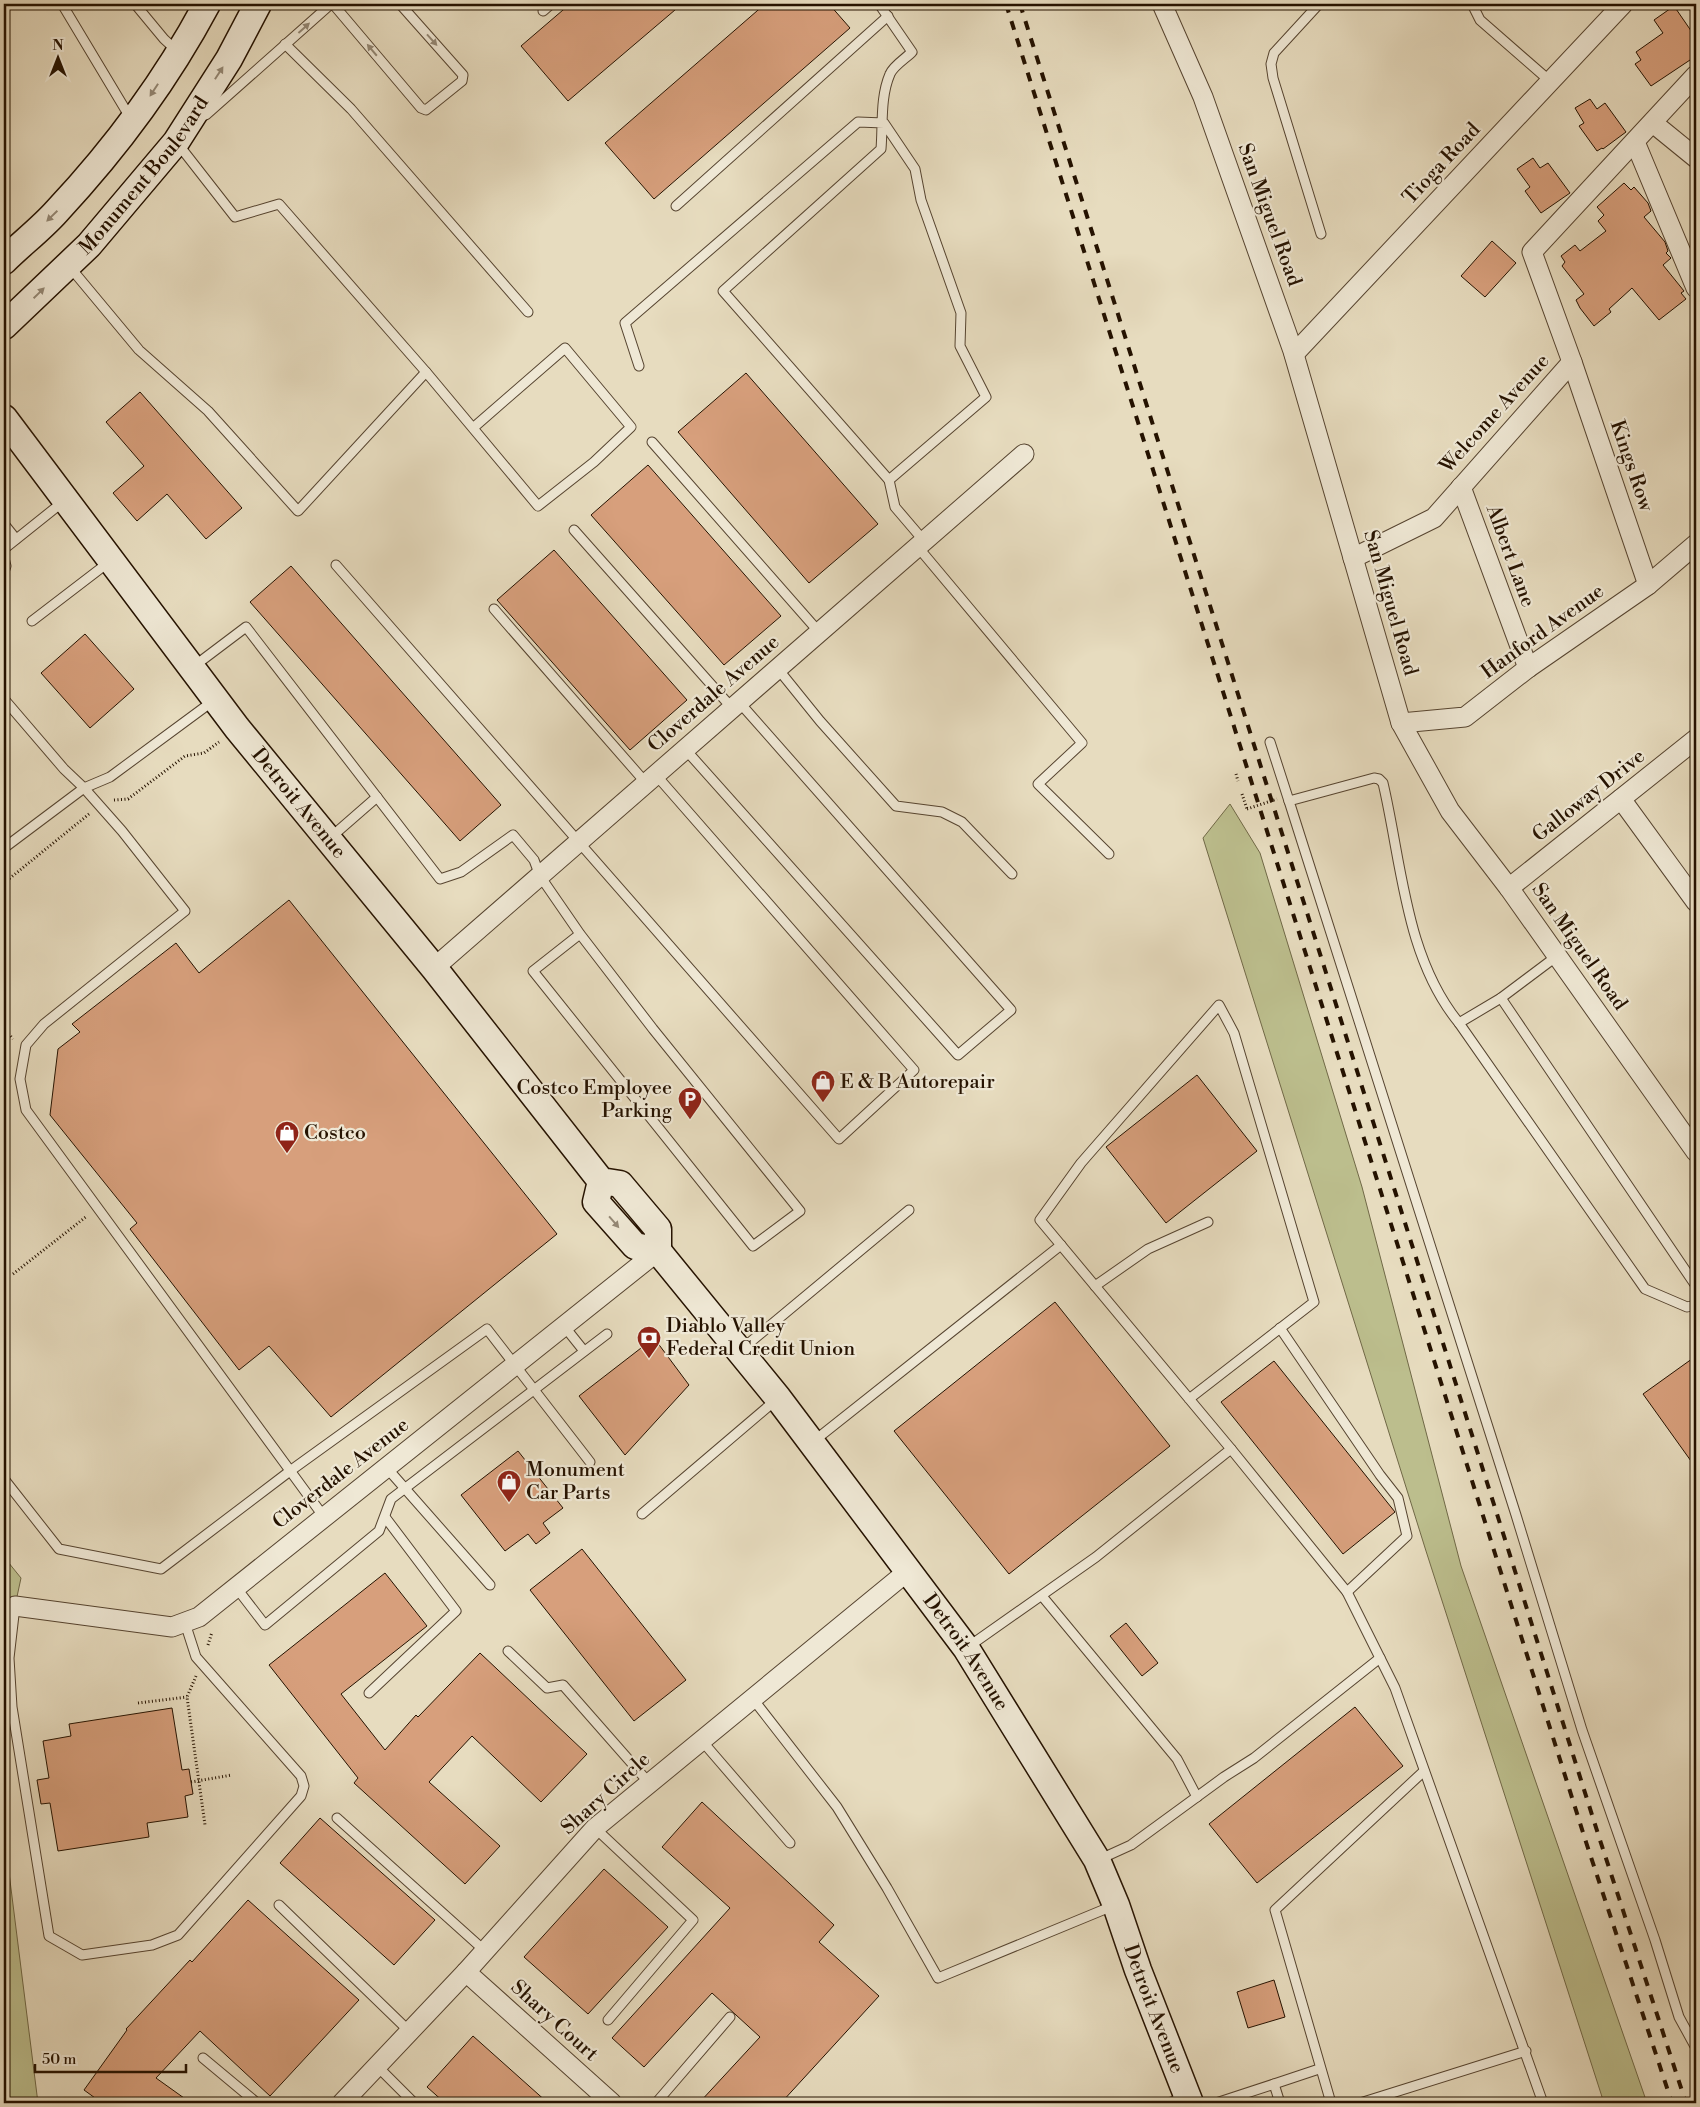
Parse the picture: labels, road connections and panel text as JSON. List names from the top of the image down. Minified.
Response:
{"streets":{"street":["Tioga Road","Monument Boulevard","San Miguel Road","Welcome Avenue","Kings Row","Albert Lane","Hanford Avenue","Cloverdale Avenue","Galloway Drive","Detroit Avenue","Shary Circle","Shary Court"]},"crossings":[["Tioga Road","San Miguel Road"],["San Miguel Road","Welcome Avenue"],["San Miguel Road","Hanford Avenue"],["San Miguel Road","Galloway Drive"],["Welcome Avenue","Kings Row"],["Welcome Avenue","Albert Lane"],["Kings Row","Hanford Avenue"],["Albert Lane","Hanford Avenue"],["Cloverdale Avenue","Detroit Avenue"],["Detroit Avenue","Shary Circle"],["Shary Circle","Shary Court"]],"places":{"shop":["E & B Autorepair","Costco","Monument Car Parts"],"parking":["Costco Employee Parking"],"bank":["Diablo Valley Federal Credit Union"]},"scale_bar":"50 m","north":"top"}
